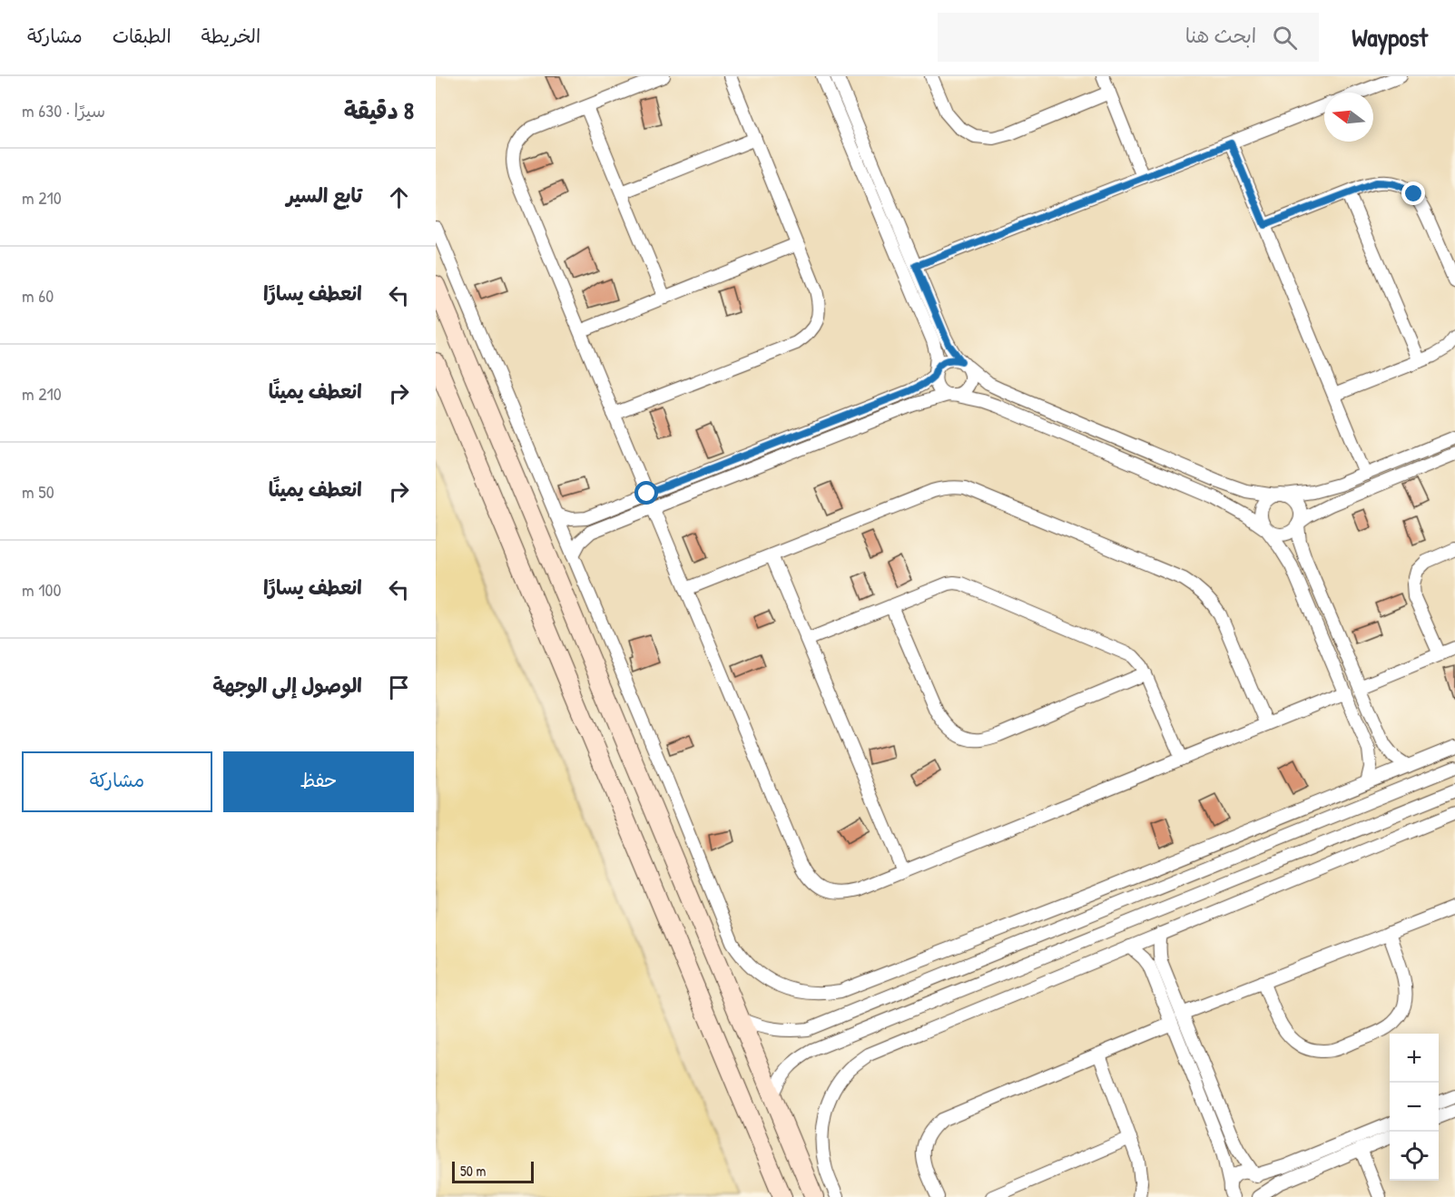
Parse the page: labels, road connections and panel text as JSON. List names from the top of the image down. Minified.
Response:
{"scale_bar":"50 m","north":"left","page":{"header":"Waypost","search":"ابحث هنا","nav":["الخريطة","الطبقات","مشاركة"],"heading":["8 دقيقة","سيرًا · 630 m"],"list":[["تابع السير","210 m"],["انعطف يسارًا","60 m"],["انعطف يمينًا","210 m"],["انعطف يمينًا","50 m"],["انعطف يسارًا","100 m"],"الوصول إلى الوجهة"],"buttons":["حفظ","مشاركة"],"map_buttons":["+","−"],"scale":"50 m"}}
